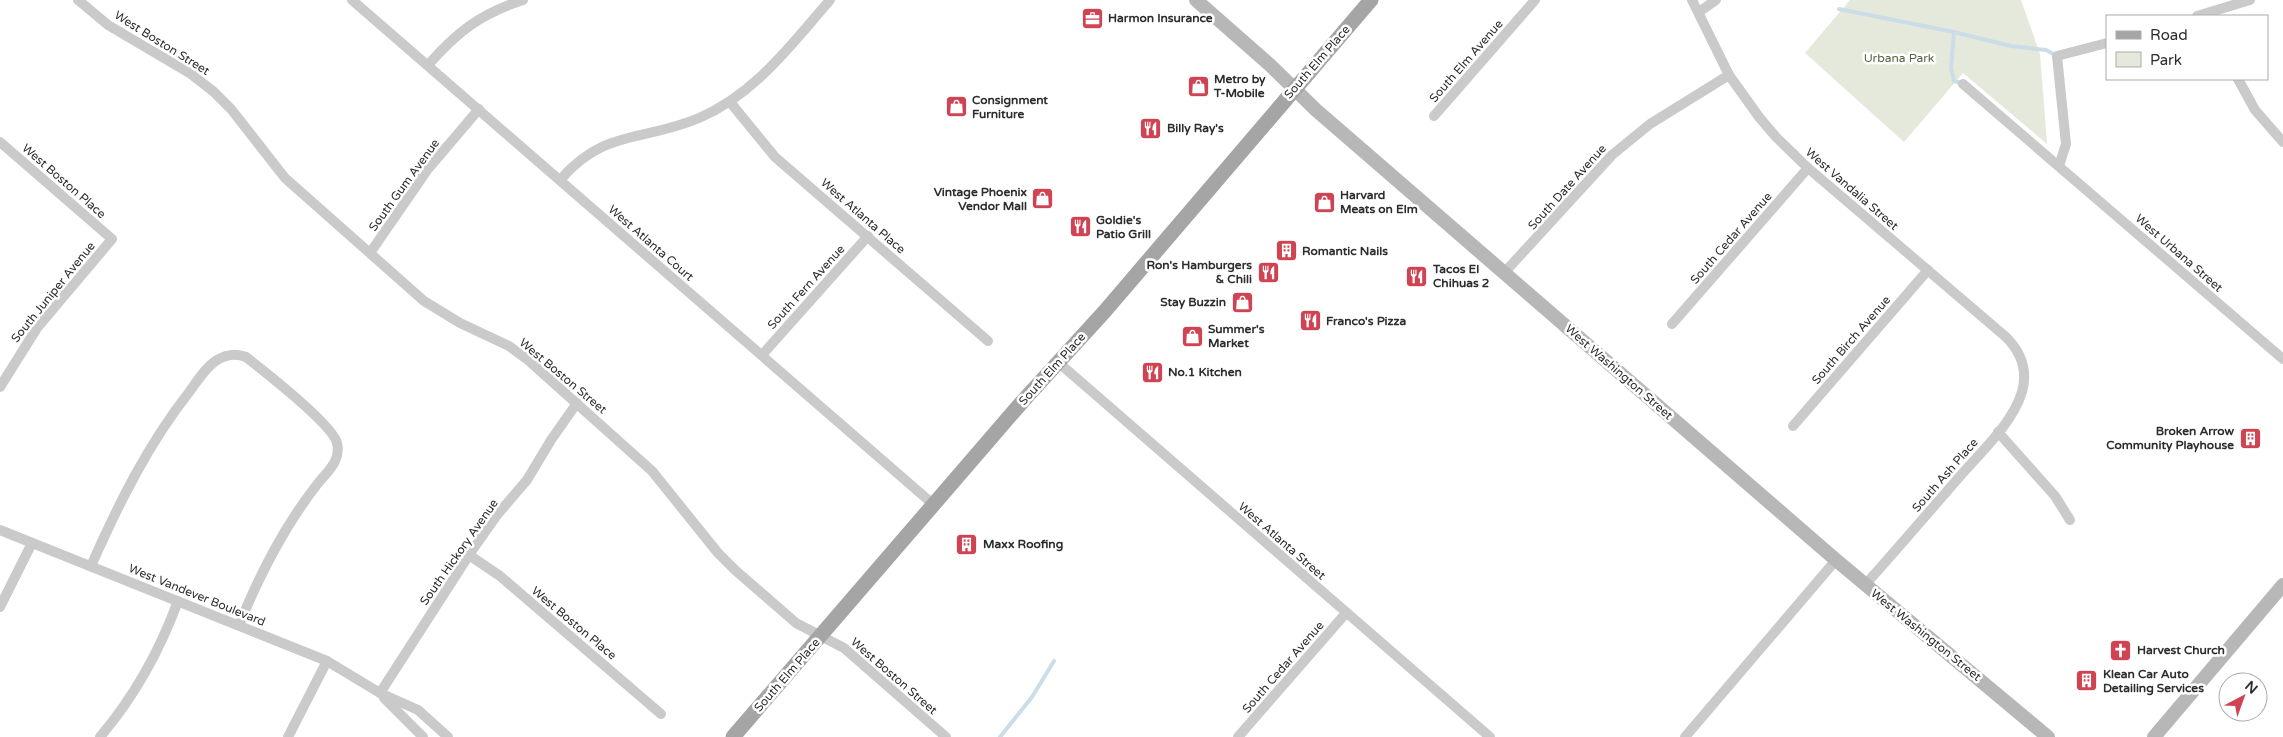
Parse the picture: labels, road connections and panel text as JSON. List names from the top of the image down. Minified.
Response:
{"streets":{"main road":["South Elm Place","West Washington Street"],"street":["West Boston Street","South Elm Avenue","West Boston Place","South Gum Avenue","South Date Avenue","West Vandalia Street","West Atlanta Place","South Cedar Avenue","West Atlanta Court","West Urbana Street","South Fern Avenue","South Juniper Avenue","South Birch Avenue","South Ash Place","West Atlanta Street","South Hickory Avenue","West Vandever Boulevard"]},"crossings":[["West Boston Street","South Elm Place"],["West Boston Street","South Gum Avenue"],["West Boston Street","South Hickory Avenue"],["South Elm Place","West Atlanta Court"],["South Elm Place","West Washington Street"],["South Elm Place","West Atlanta Street"],["West Boston Place","South Juniper Avenue"],["West Boston Place","South Hickory Avenue"],["South Gum Avenue","West Atlanta Court"],["South Date Avenue","West Vandalia Street"],["South Date Avenue","West Washington Street"],["West Vandalia Street","South Cedar Avenue"],["West Vandalia Street","South Birch Avenue"],["West Vandalia Street","South Ash Place"],["West Atlanta Place","South Fern Avenue"],["South Cedar Avenue","West Atlanta Street"],["West Atlanta Court","South Fern Avenue"],["West Washington Street","South Ash Place"],["South Hickory Avenue","West Vandever Boulevard"]],"parks":["Urbana Park"],"places":{"office":["Harmon Insurance"],"shop":["Metro by T-Mobile","Consignment Furniture","Vintage Phoenix Vendor Mall","Harvard Meats on Elm","Stay Buzzin","Summer's Market"],"restaurant":["Billy Ray's","Goldie's Patio Grill","Ron's Hamburgers & Chili","Tacos El Chihuas 2","Franco's Pizza","No.1 Kitchen"],"building":["Romantic Nails","Broken Arrow Community Playhouse","Maxx Roofing","Klean Car Auto Detailing Services"],"church":["Harvest Church"]},"legend":["Road","Park"],"north":"top right"}
